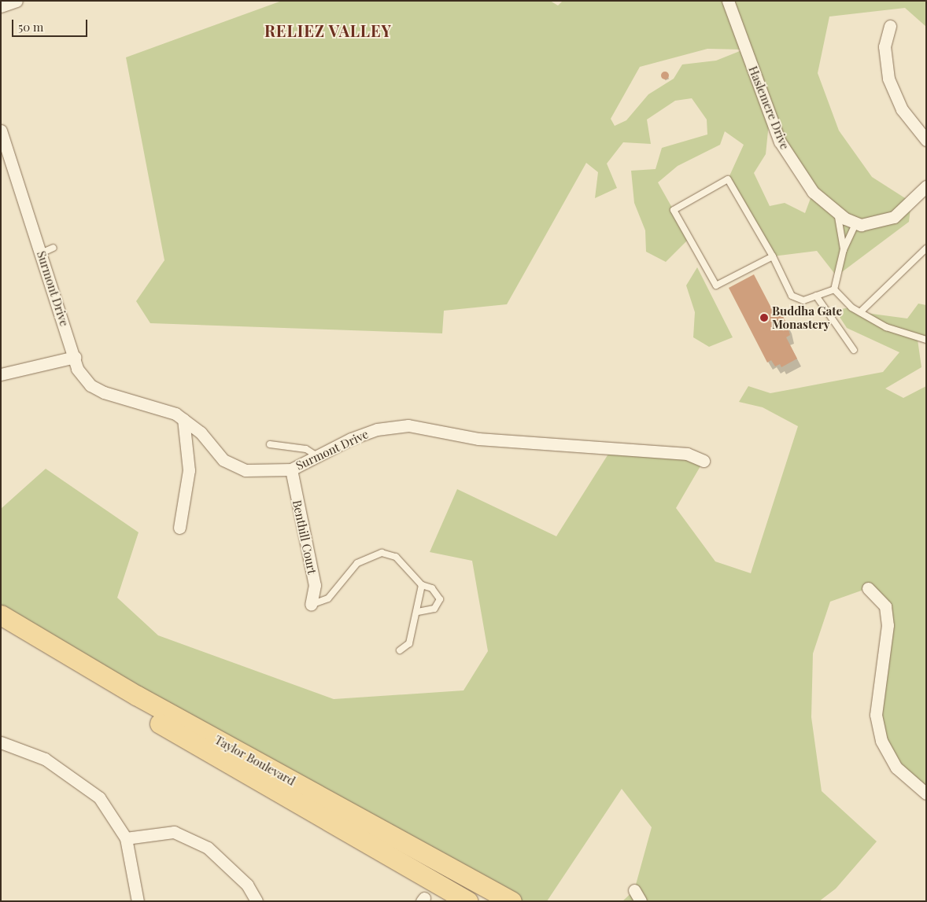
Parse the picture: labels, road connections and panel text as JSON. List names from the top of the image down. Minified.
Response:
{"streets":{"main road":["Taylor Boulevard"],"street":["Haslemere Drive","Surmont Drive","Benthill Court"]},"crossings":[["Surmont Drive","Benthill Court"]],"districts":["RELIEZ VALLEY"],"places":["Buddha Gate Monastery"],"scale_bar":"50 m"}
